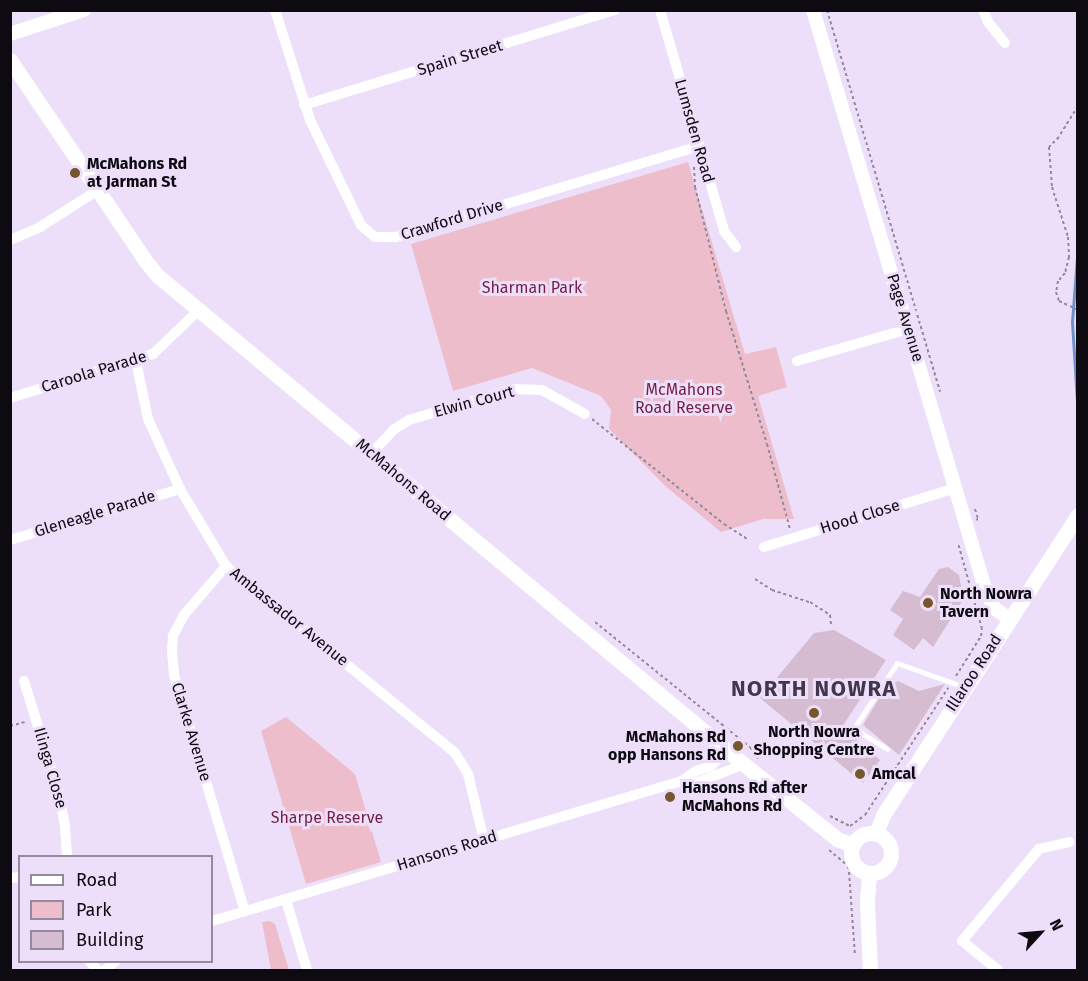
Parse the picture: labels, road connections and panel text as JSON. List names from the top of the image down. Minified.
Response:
{"streets":{"main road":["McMahons Road","Illaroo Road"],"street":["Spain Street","Lumsden Road","Crawford Drive","Page Avenue","Caroola Parade","Elwin Court","Gleneagle Parade","Hood Close","Ambassador Avenue","Clarke Avenue","Ilinga Close","Hansons Road"]},"crossings":[["Spain Street","Crawford Drive"],["Lumsden Road","Crawford Drive"],["Page Avenue","Hood Close"],["Page Avenue","Illaroo Road"],["Caroola Parade","McMahons Road"],["Caroola Parade","Ambassador Avenue"],["Elwin Court","McMahons Road"],["McMahons Road","Illaroo Road"],["McMahons Road","Hansons Road"],["Gleneagle Parade","Ambassador Avenue"],["Ambassador Avenue","Clarke Avenue"],["Ambassador Avenue","Hansons Road"],["Clarke Avenue","Hansons Road"]],"districts":["NORTH NOWRA"],"parks":["Sharman Park","McMahons Road Reserve","Sharpe Reserve"],"places":["McMahons Rd at Jarman St","North Nowra Tavern","North Nowra Shopping Centre","McMahons Rd opp Hansons Rd","Amcal","Hansons Rd after McMahons Rd"],"legend":["Road","Park","Building"],"north":"top right"}
